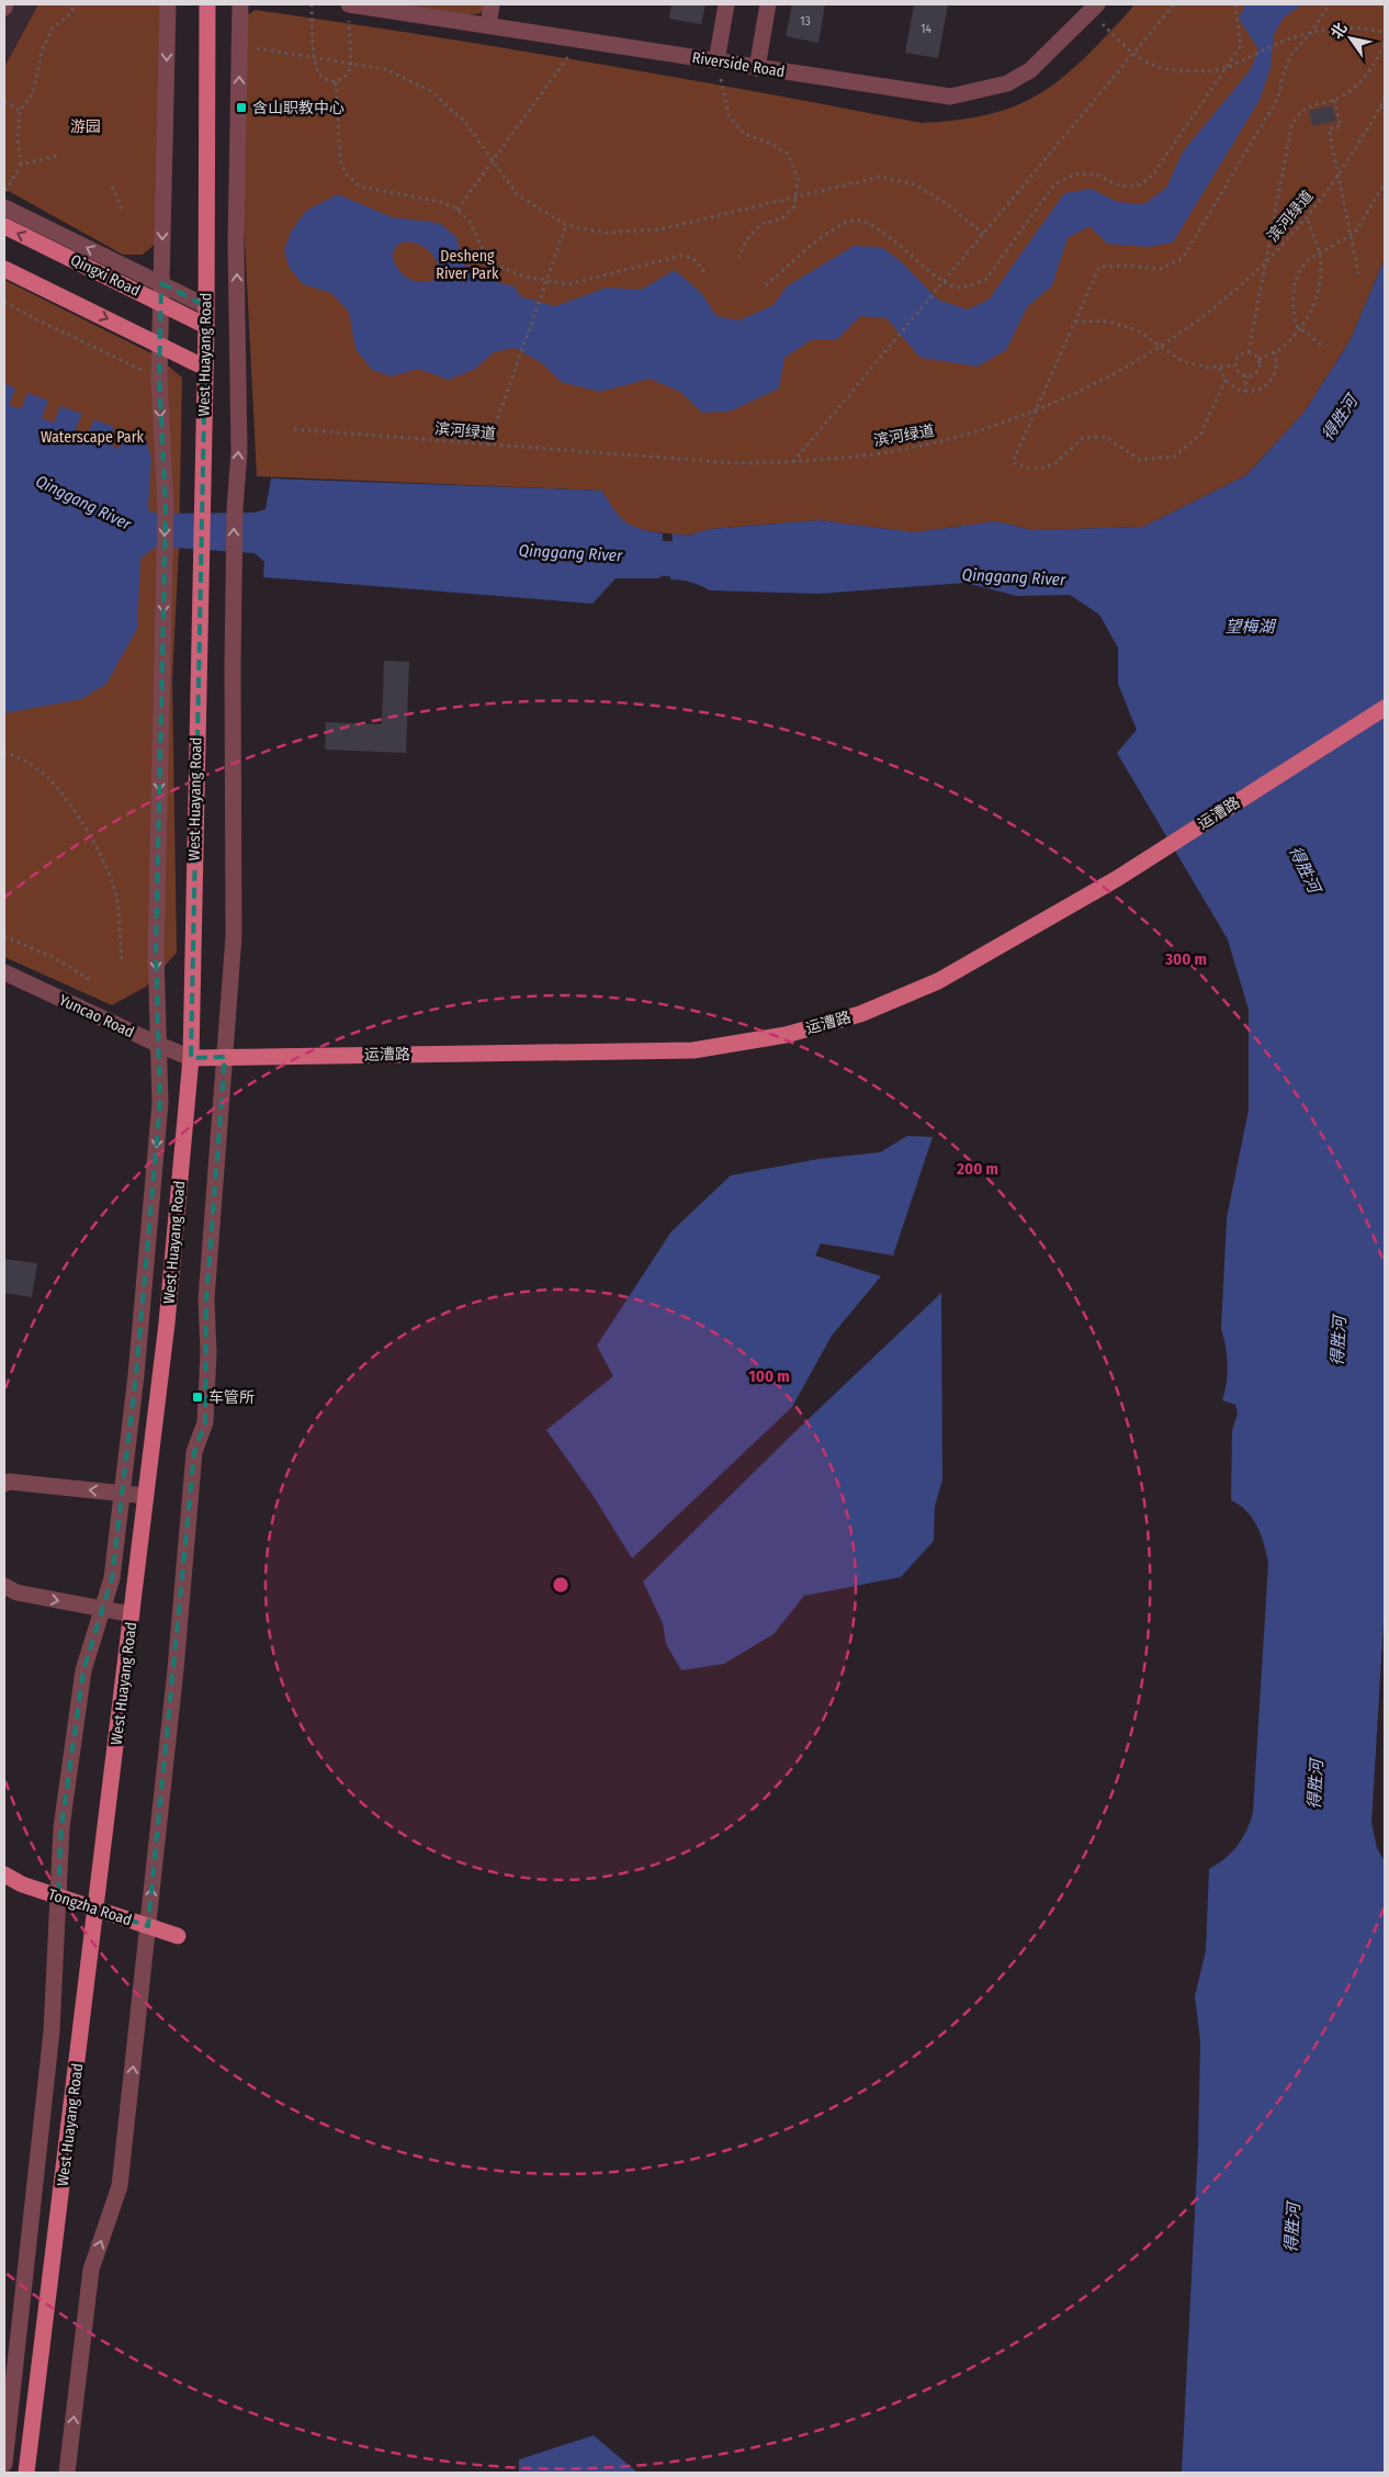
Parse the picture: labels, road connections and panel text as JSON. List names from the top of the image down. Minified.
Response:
{"streets":{"main road":["Qingxi Road","West Huayang Road","运漕路","Tongzha Road"],"street":["Riverside Road","Yuncao Road"],"path":["滨河绿道"]},"crossings":[["Qingxi Road","West Huayang Road"],["West Huayang Road","运漕路"],["West Huayang Road","Yuncao Road"],["West Huayang Road","Tongzha Road"],["运漕路","Yuncao Road"]],"water":["得胜河","Qinggang River","望梅湖"],"parks":["游园","Desheng River Park","Waterscape Park"],"places":{"transit":["含山职教中心","车管所"]},"house_numbers":["13","14"],"north":"top left","rings":["300 m","200 m","100 m"]}
